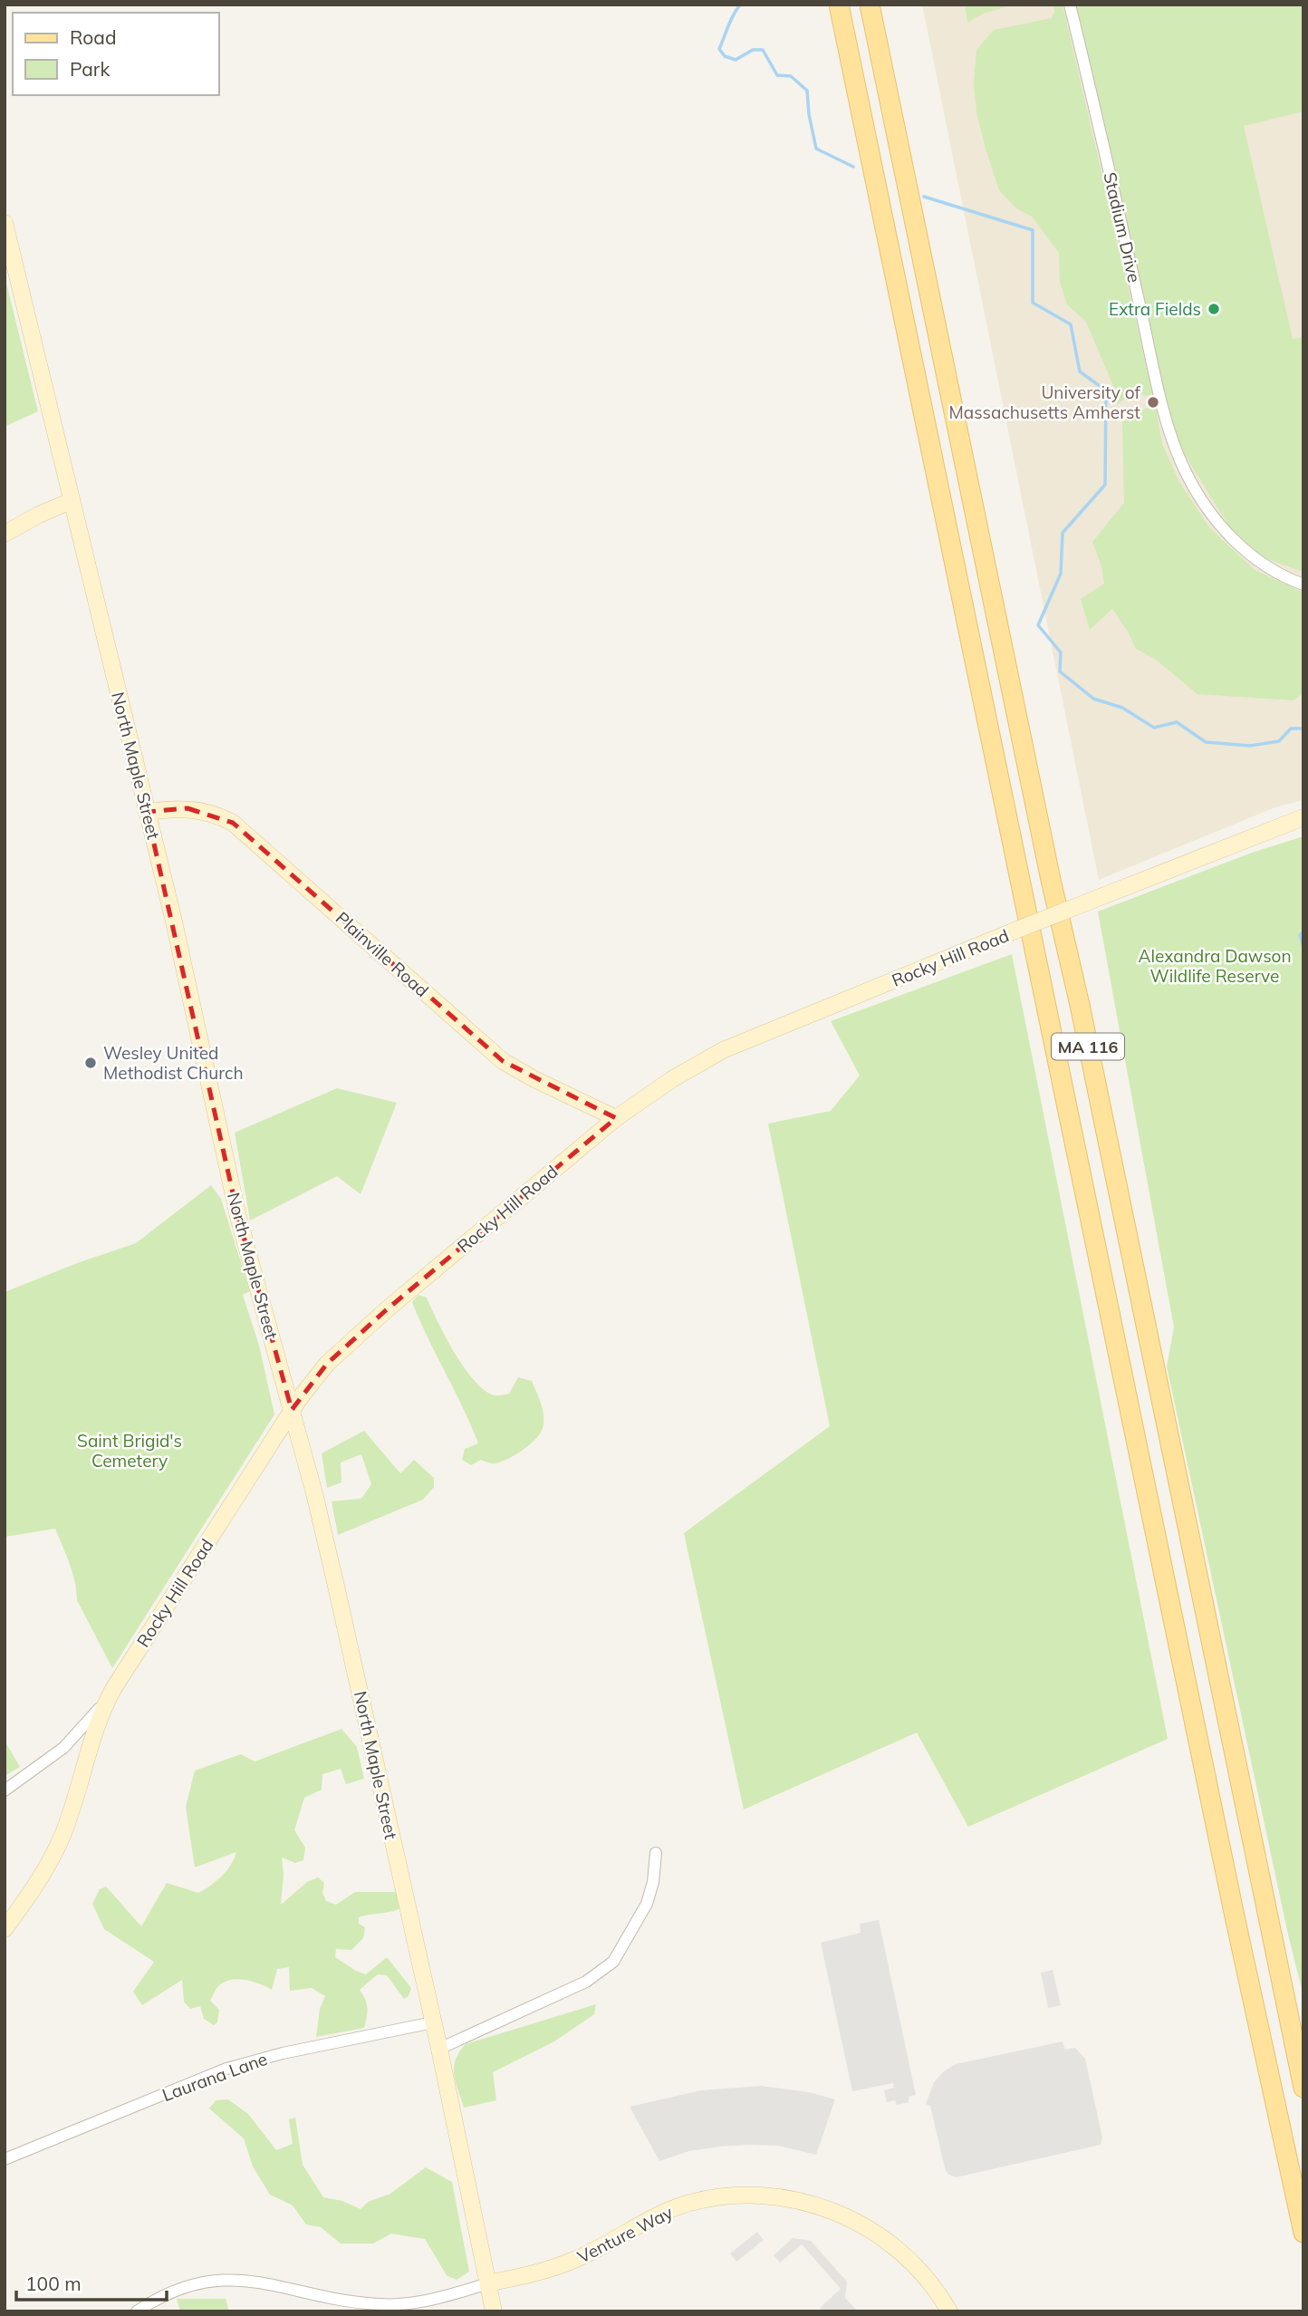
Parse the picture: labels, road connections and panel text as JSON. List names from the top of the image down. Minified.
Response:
{"streets":{"main road":["North Maple Street","Plainville Road","Rocky Hill Road","MA 116","Venture Way"],"street":["Stadium Drive","Laurana Lane"]},"crossings":[["North Maple Street","Plainville Road"],["North Maple Street","Rocky Hill Road"],["North Maple Street","Laurana Lane"],["North Maple Street","Venture Way"],["Plainville Road","Rocky Hill Road"]],"parks":["Alexandra Dawson Wildlife Reserve","Saint Brigid's Cemetery"],"places":["Extra Fields","University of Massachusetts Amherst","Wesley United Methodist Church"],"legend":["Road","Park"],"scale_bar":"100 m"}
